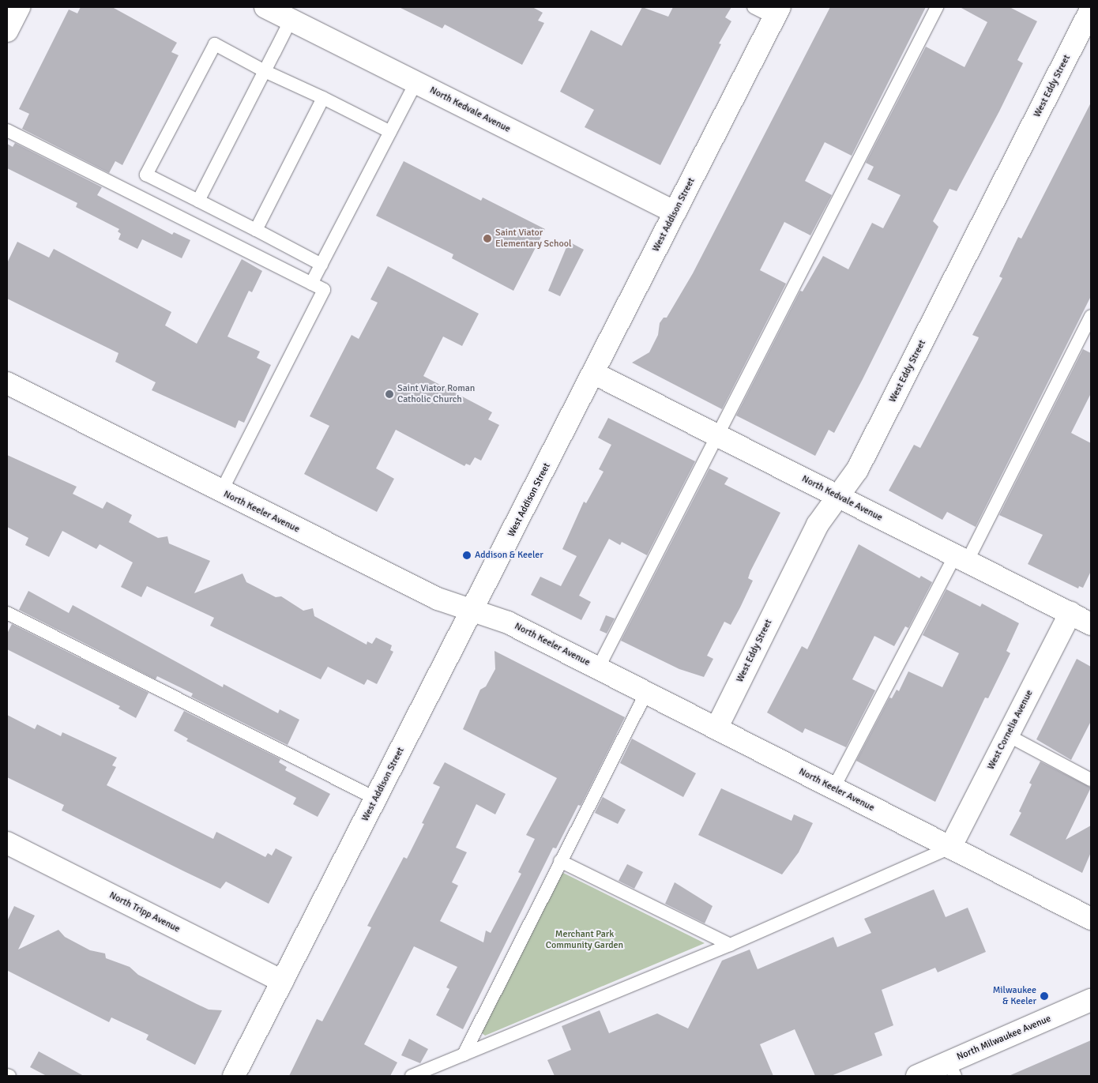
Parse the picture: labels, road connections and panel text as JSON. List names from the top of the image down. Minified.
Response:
{"streets":{"street":["West Eddy Street","North Kedvale Avenue","West Addison Street","North Keeler Avenue","West Cornelia Avenue","North Tripp Avenue","North Milwaukee Avenue"]},"crossings":[["West Eddy Street","North Kedvale Avenue"],["West Eddy Street","North Keeler Avenue"],["North Kedvale Avenue","West Addison Street"],["North Kedvale Avenue","West Cornelia Avenue"],["West Addison Street","North Keeler Avenue"],["West Addison Street","North Tripp Avenue"],["North Keeler Avenue","West Cornelia Avenue"]],"parks":["Merchant Park Community Garden"],"places":["Saint Viator Elementary School","Saint Viator Roman Catholic Church","Addison & Keeler","Milwaukee & Keeler"]}
